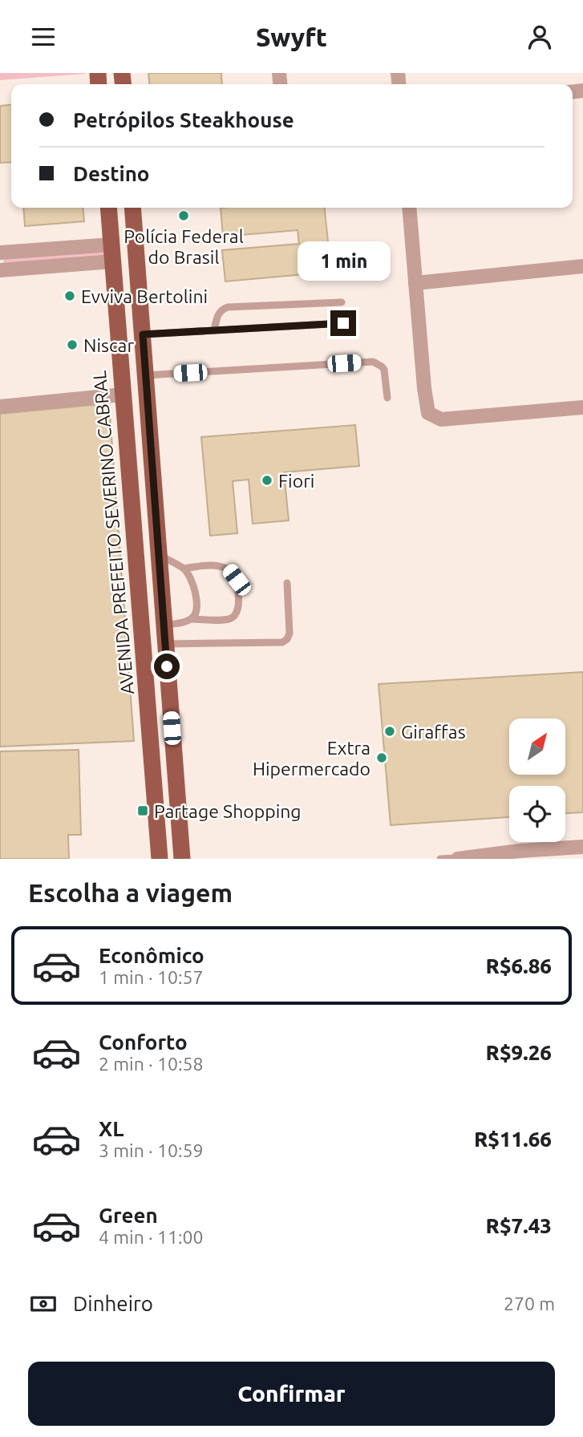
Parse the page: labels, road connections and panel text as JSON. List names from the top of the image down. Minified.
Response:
{"streets":{"main road":["AVENIDA PREFEITO SEVERINO CABRAL"]},"places":{"other":["Polícia Federal do Brasil","Evviva Bertolini","Niscar","Fiori","Giraffas","Extra Hipermercado"],"transit":["Partage Shopping"]},"north":"top right","page":{"header":"Swyft","banner":["Petrópilos Steakhouse","Destino"],"bubble":"1 min","heading":"Escolha a viagem","list":[{"name":"Econômico","note":"1 min · 10:57","value":"R$6.86"},{"name":"Conforto","note":"2 min · 10:58","value":"R$9.26"},{"name":"XL","note":"3 min · 10:59","value":"R$11.66"},{"name":"Green","note":"4 min · 11:00","value":"R$7.43"}],"pay":["Dinheiro","270 m"],"buttons":"Confirmar"}}
